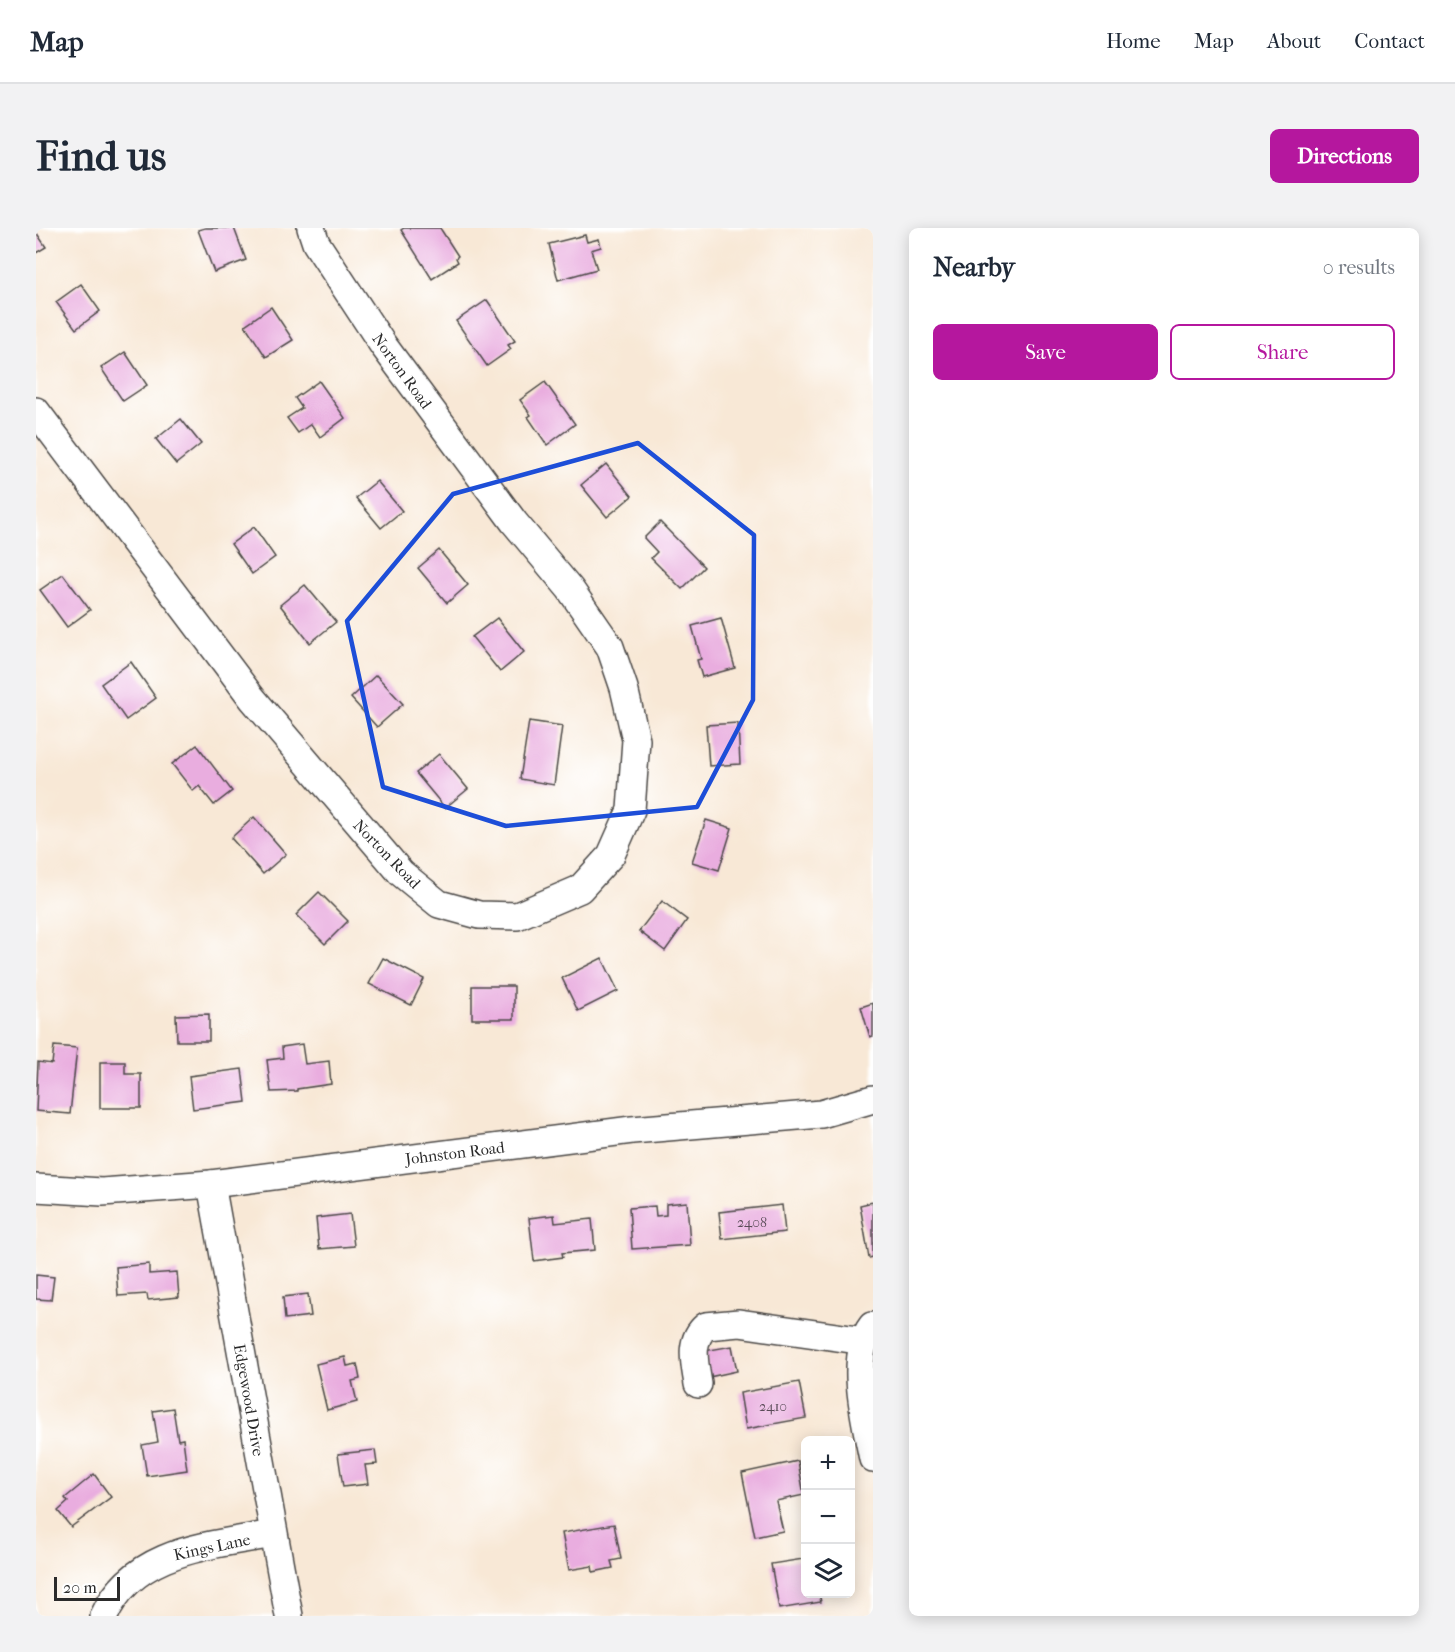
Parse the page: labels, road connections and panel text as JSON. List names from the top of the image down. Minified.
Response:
{"streets":{"street":["Norton Road","Johnston Road","Edgewood Drive","Kings Lane"]},"crossings":[["Johnston Road","Edgewood Drive"],["Edgewood Drive","Kings Lane"]],"house_numbers":["2408","2410"],"scale_bar":"20 m","page":{"header":"Map","nav":["Home","Map","About","Contact"],"buttons":["Directions",["Save","Share"]],"title":"Find us","heading":["Nearby","0 results"],"map_buttons":["+","−"],"scale":"20 m"}}
